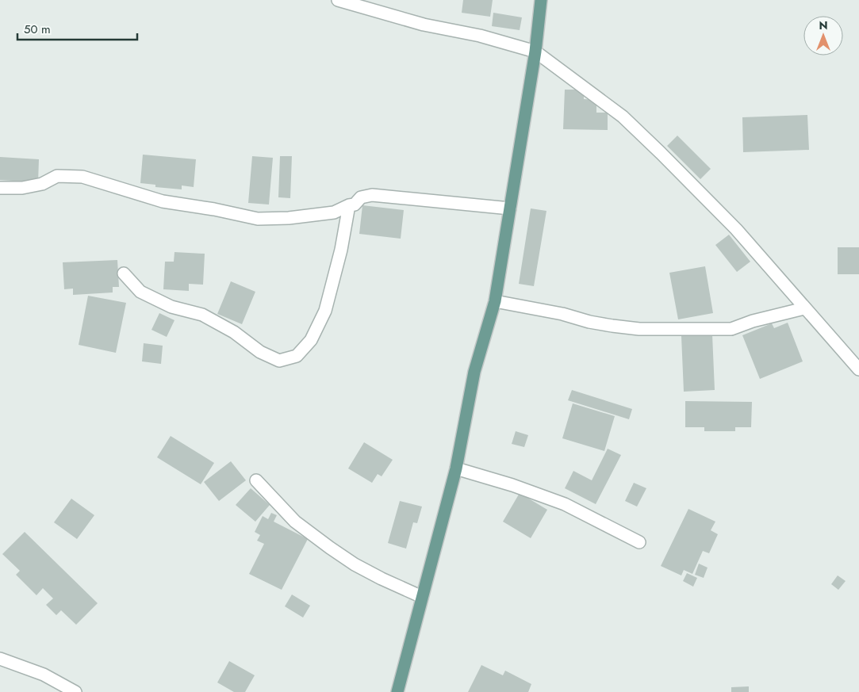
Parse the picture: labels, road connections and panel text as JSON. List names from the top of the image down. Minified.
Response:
{"scale_bar":"50 m","north":"top"}
